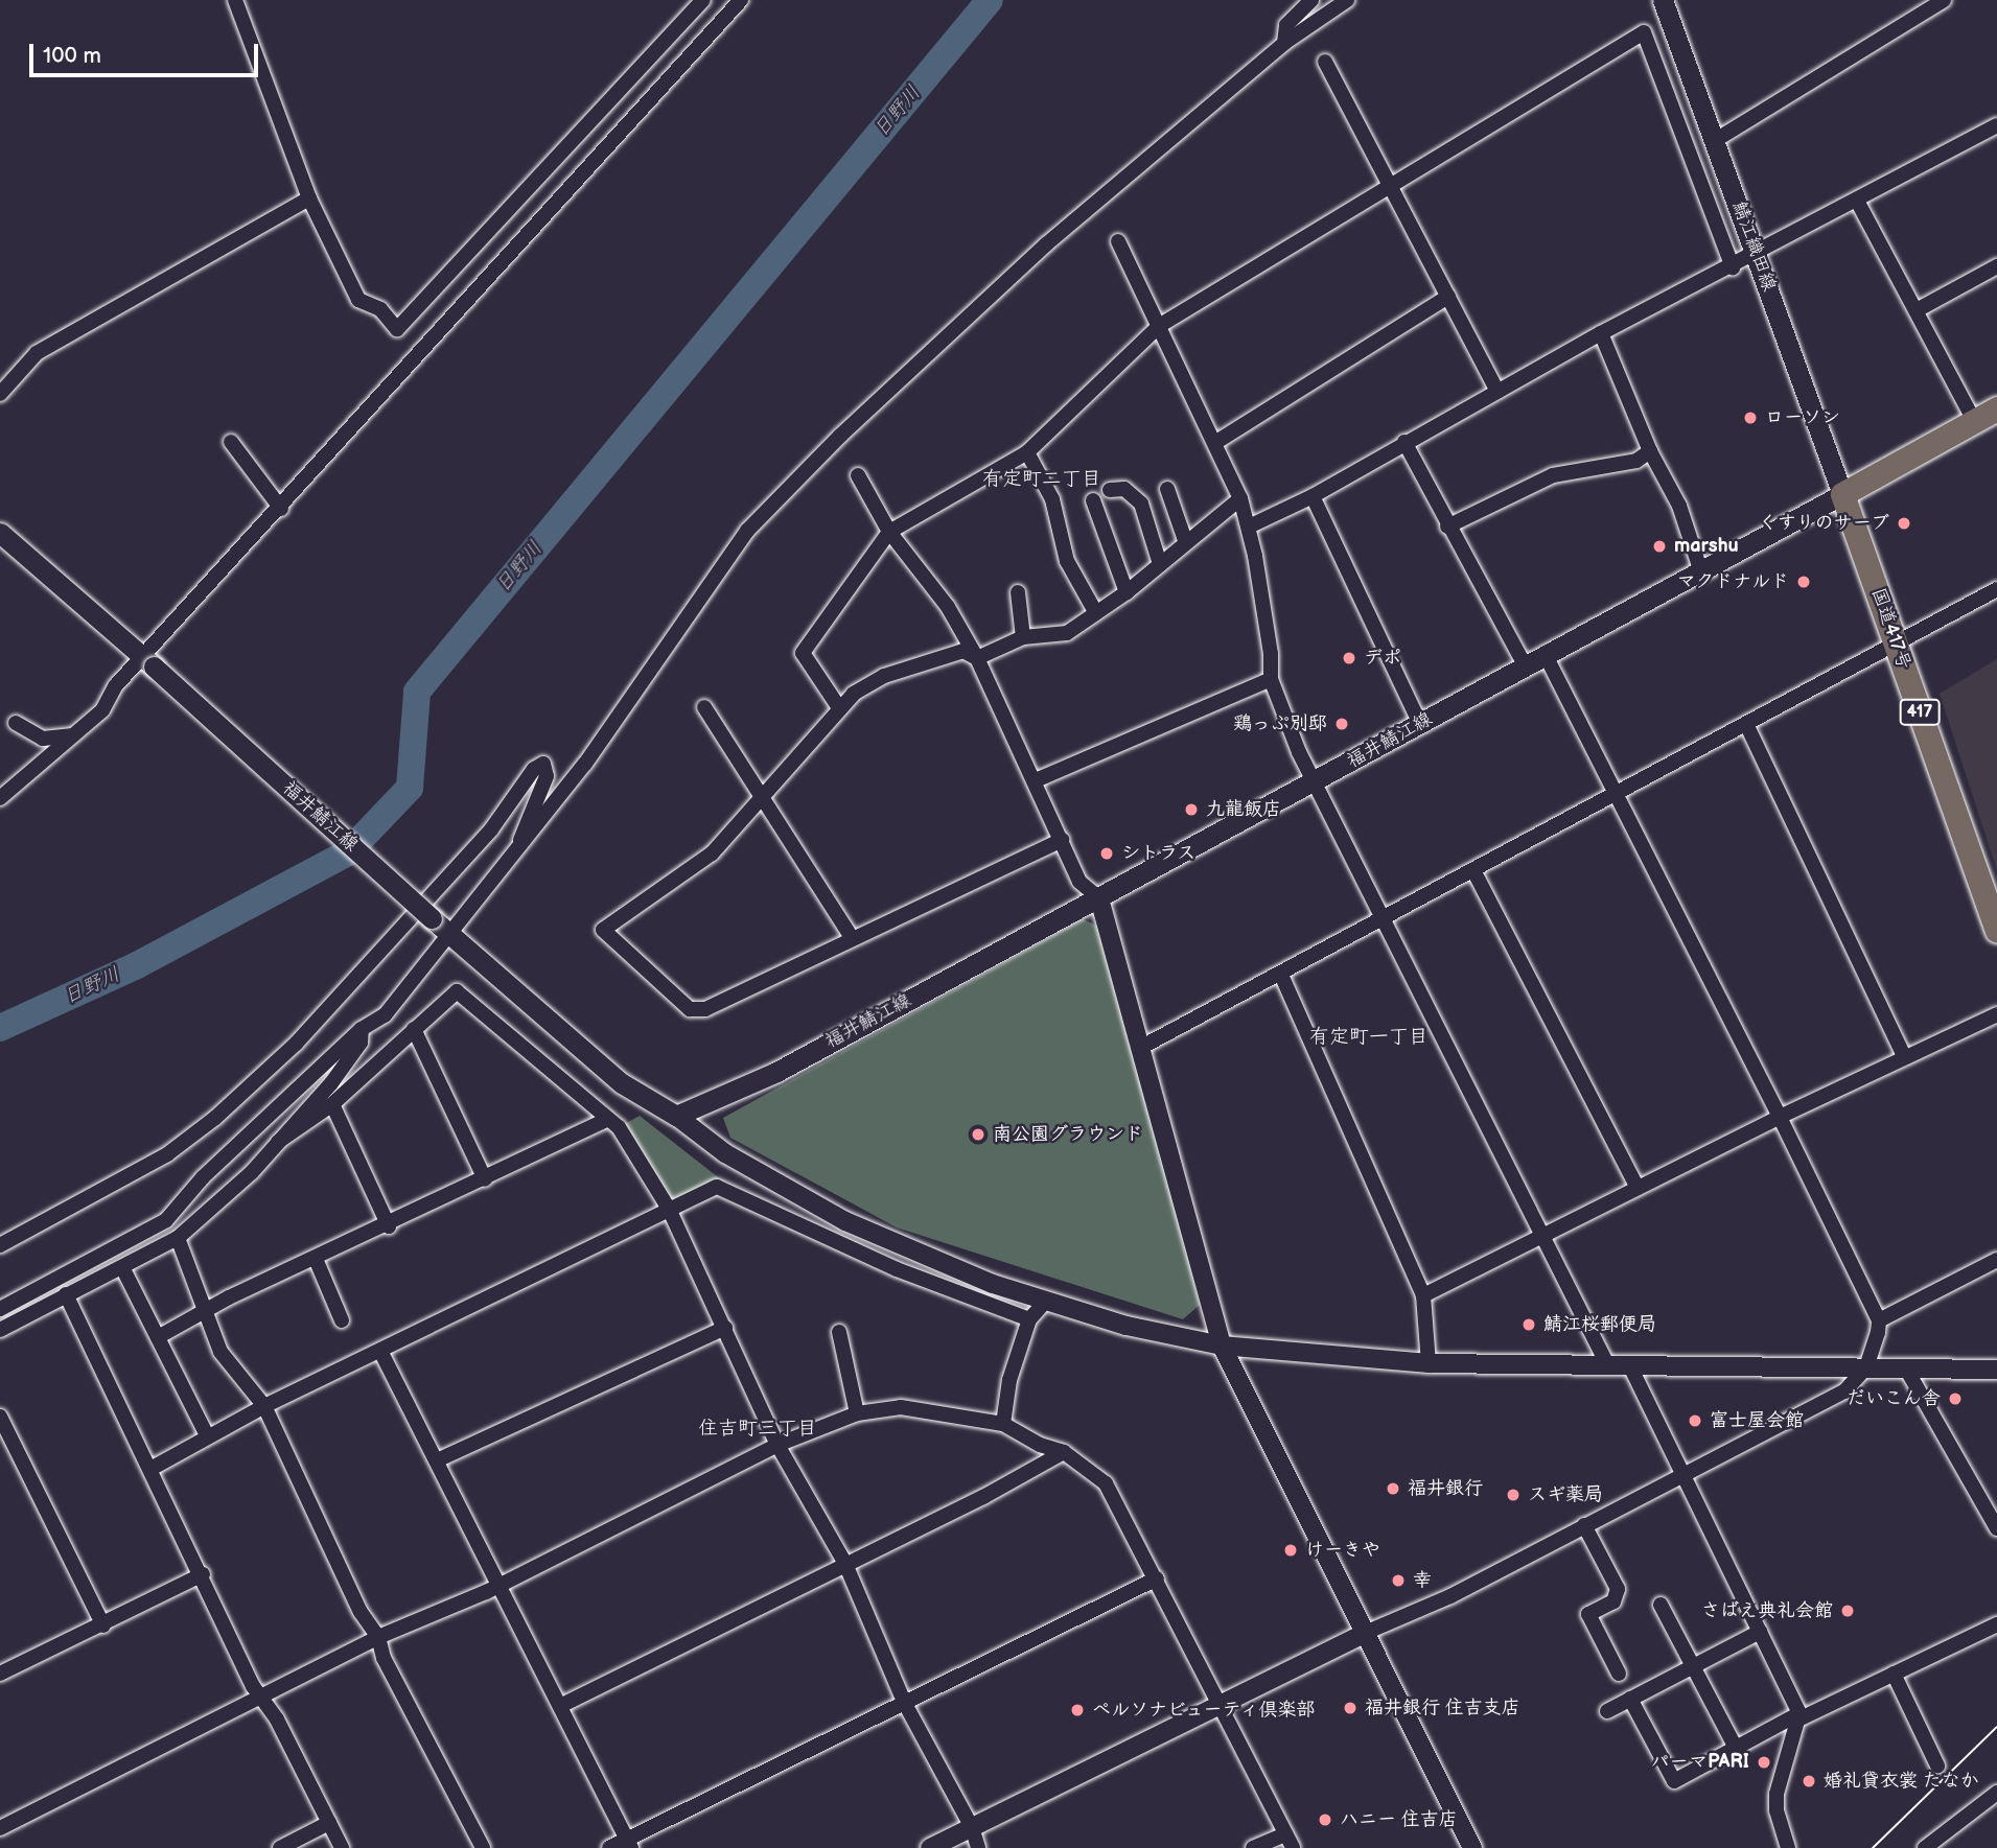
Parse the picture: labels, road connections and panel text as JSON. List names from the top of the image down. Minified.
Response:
{"streets":{"highway":["国道417号","417"],"main road":["鯖江織田線","福井鯖江線"]},"crossings":[["鯖江織田線","国道417号"],["鯖江織田線","福井鯖江線"],["国道417号","福井鯖江線"]],"districts":["有定町二丁目","有定町一丁目","住吉町三丁目"],"water":["日野川"],"places":["ローソン","くすりのサーブ","marshu","マクドナルド","デポ","鶏っぷ別邸","九龍飯店","シトラス","南公園グラウンド","鯖江桜郵便局","だいこん舎","富士屋会館","福井銀行","スギ薬局","けーきや","幸","さばえ典礼会館","福井銀行 住吉支店","ペルソナビューティ倶楽部","パーマPARI","婚礼貸衣裳 たなか","ハニー 住吉店"],"scale_bar":"100 m"}
